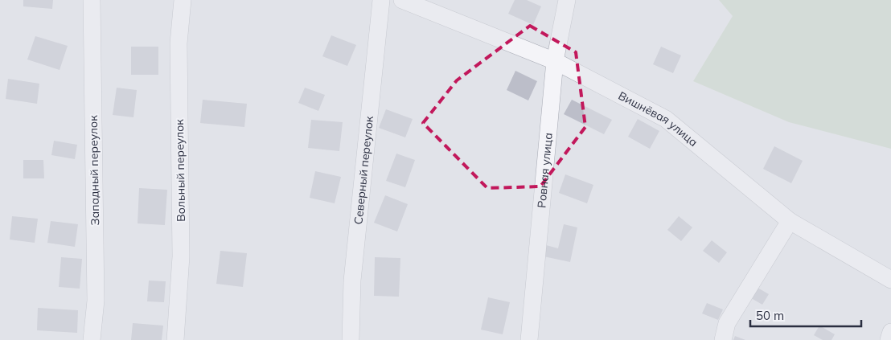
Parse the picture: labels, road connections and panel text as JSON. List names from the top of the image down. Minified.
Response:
{"streets":{"street":["Вишнёвая улица","Северный переулок","Ровная улица","Западный переулок","Вольный переулок"]},"crossings":[["Вишнёвая улица","Ровная улица"]],"scale_bar":"50 m"}
